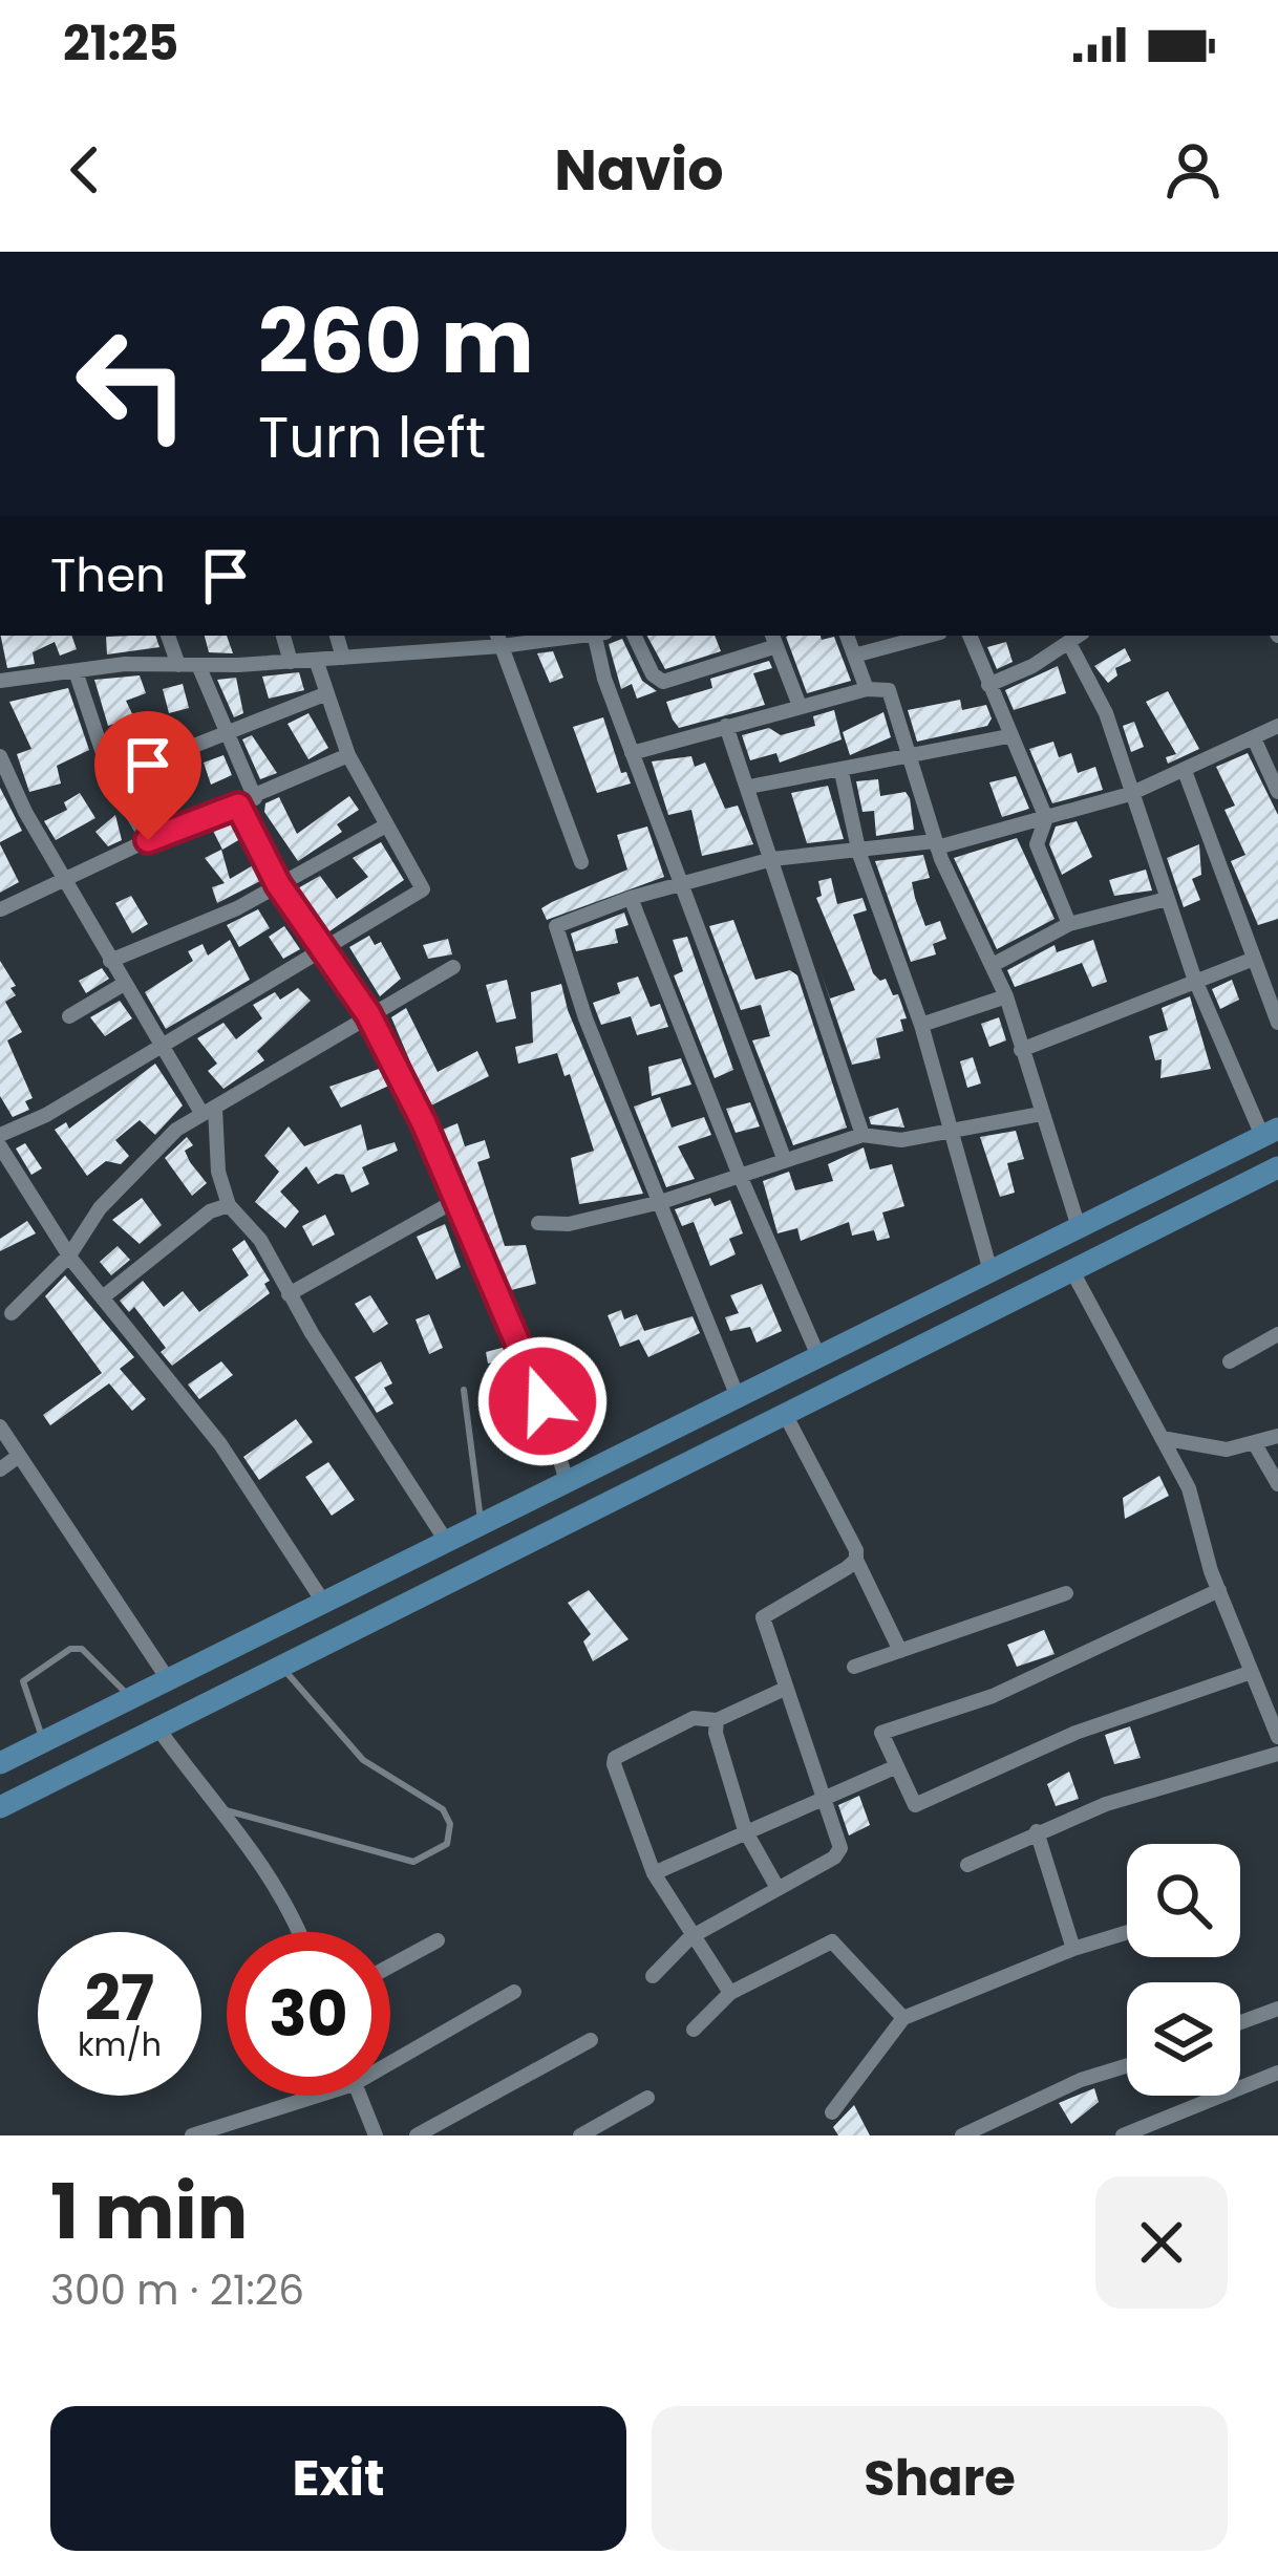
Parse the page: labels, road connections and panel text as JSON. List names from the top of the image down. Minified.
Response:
{"page":{"status":"21:25","header":"Navio","turn":["260 m","Turn left"],"then":"Then","speed":"27 km/h","limit":"30","heading":["1 min","300 m · 21:26"],"buttons":["Exit","Share"]}}
